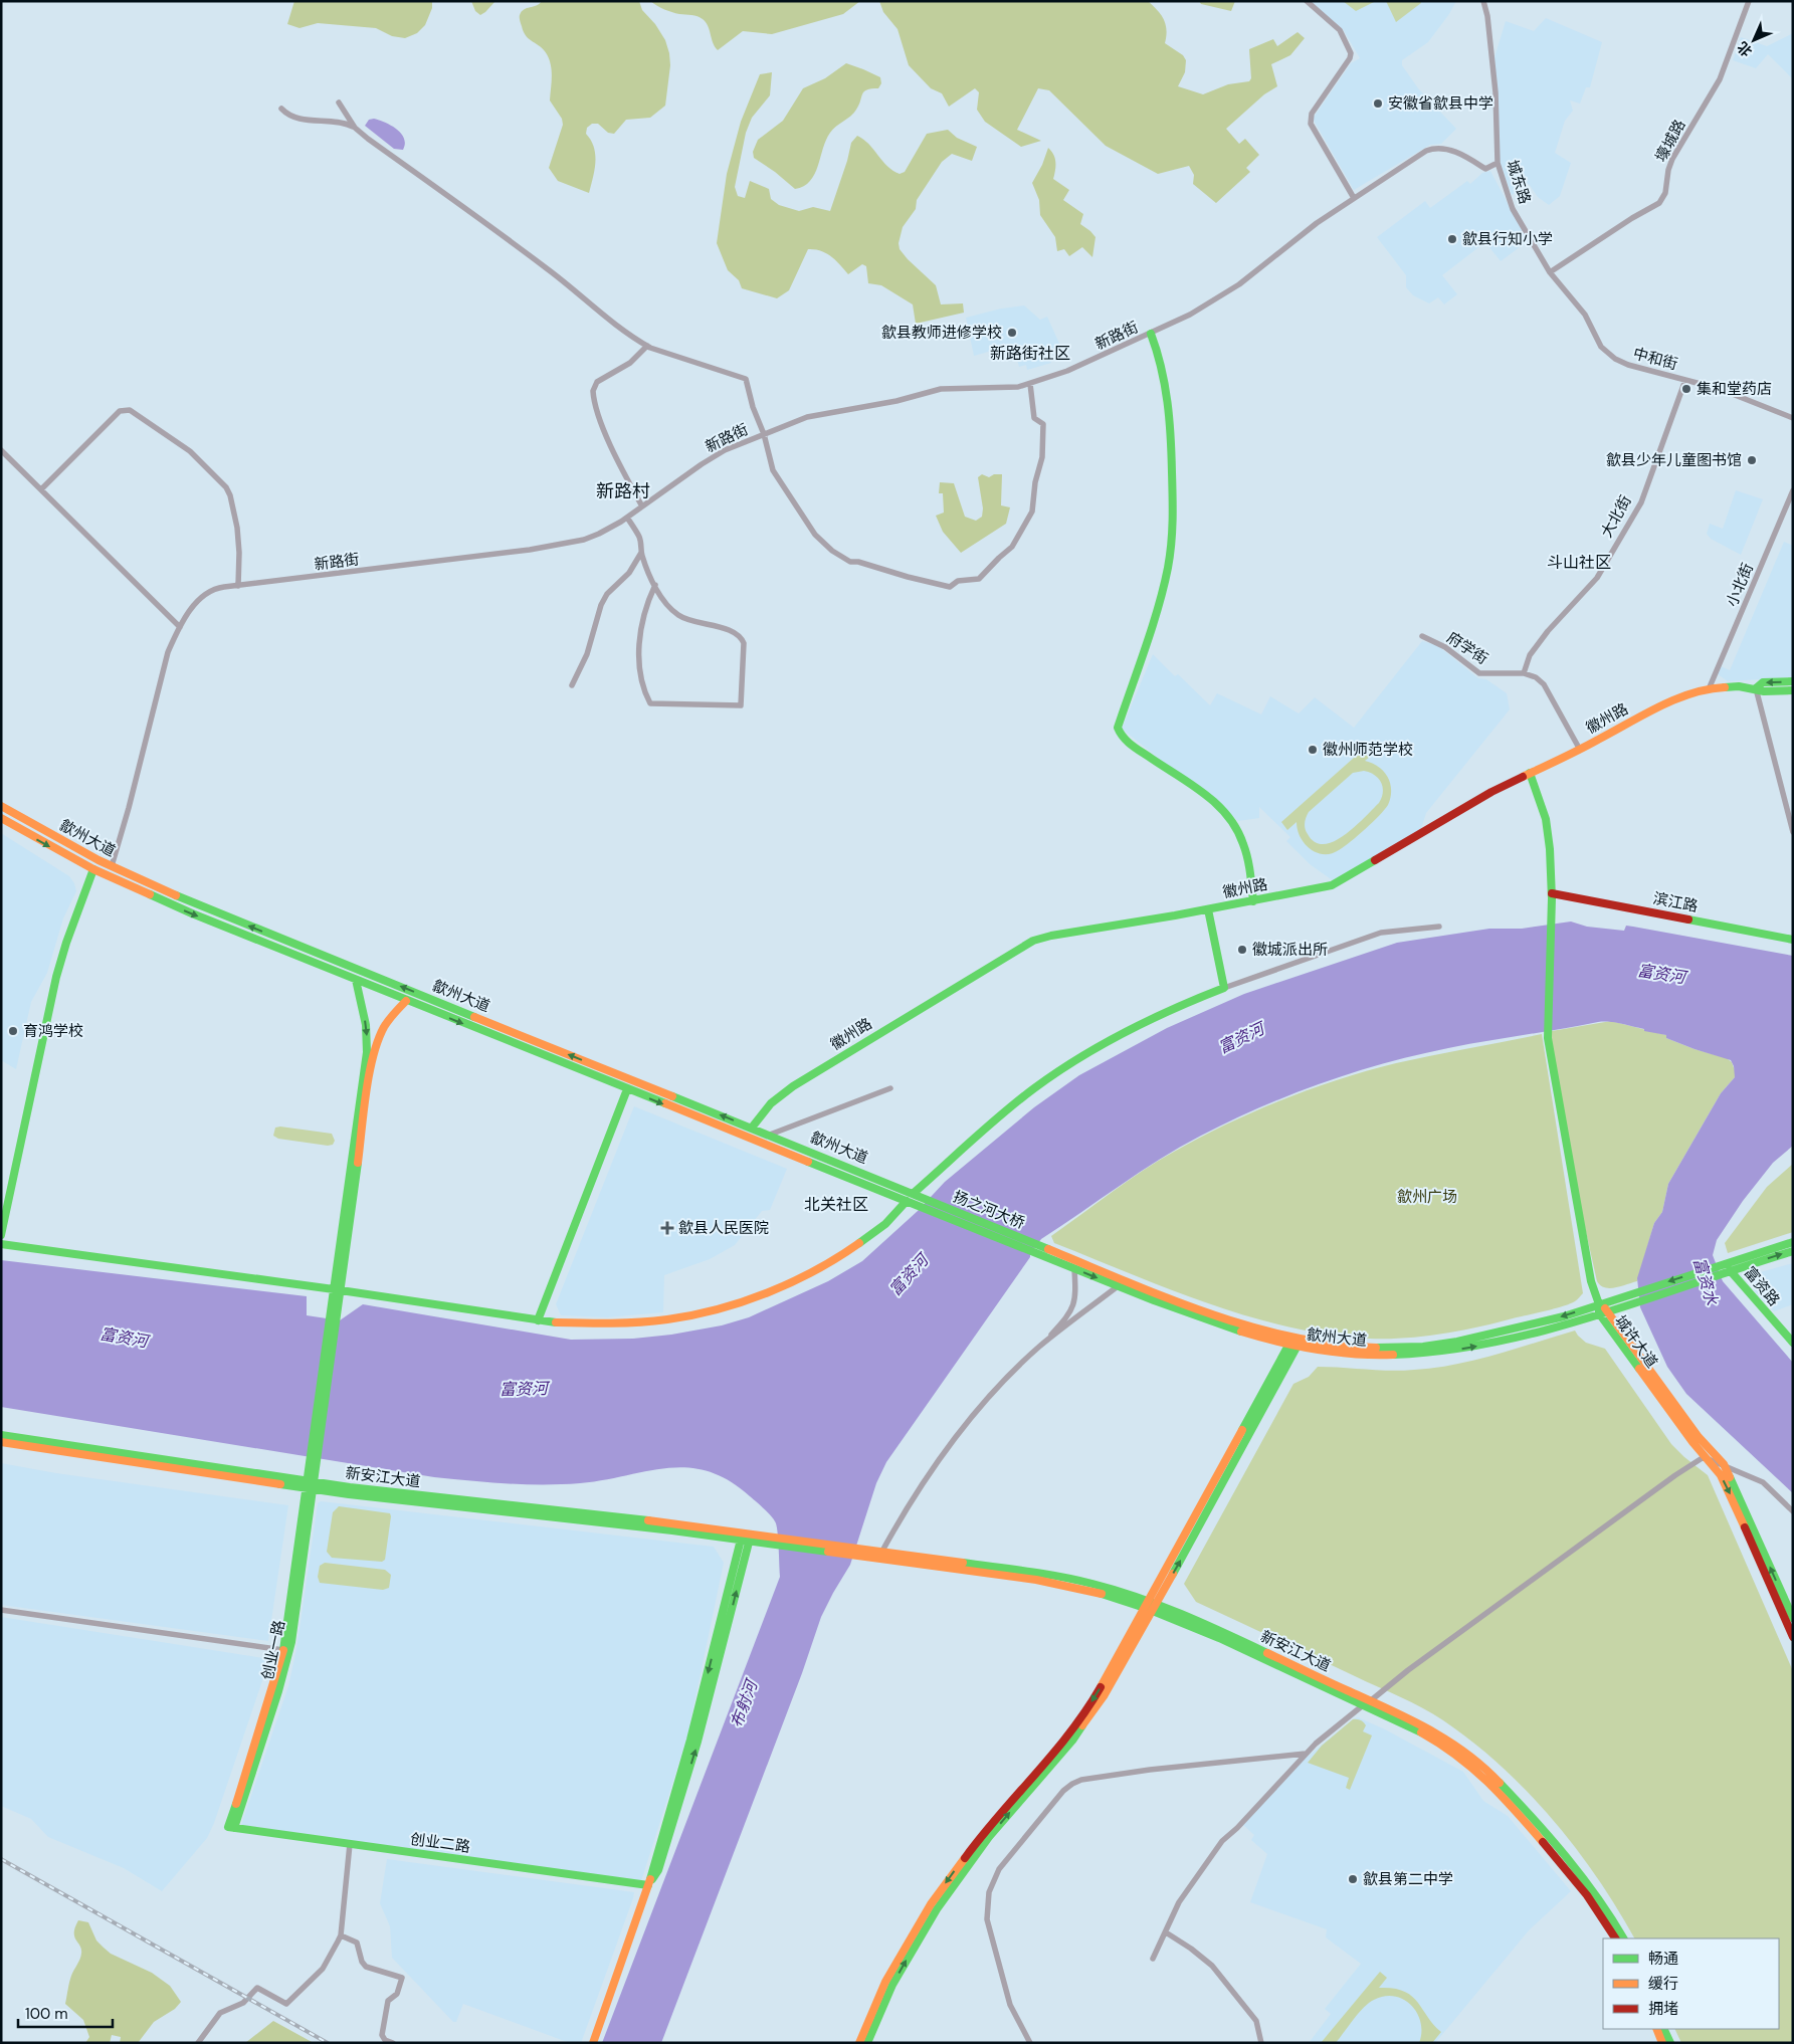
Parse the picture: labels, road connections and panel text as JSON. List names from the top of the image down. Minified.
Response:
{"streets":{"main road":["徽州路","歙州大道","滨江路","扬之河大桥","富资路","城许大道","新安江大道","创业一路","创业二路"],"street":["壕城路","城东路","新路街","中和街","大北街","小北街","府学街"]},"crossings":[["壕城路","城东路"],["壕城路","中和街"],["城东路","新路街"],["城东路","中和街"],["新路街","歙州大道"],["中和街","大北街"],["大北街","府学街"],["小北街","徽州路"],["徽州路","歙州大道"],["歙州大道","扬之河大桥"],["歙州大道","城许大道"],["新安江大道","创业一路"],["创业一路","创业二路"]],"districts":["新路街社区","新路村","斗山社区","北关社区"],"water":["富资河","富资水","布射河"],"parks":["歙州广场"],"places":{"other":["安徽省歙县中学","歙县行知小学","歙县教师进修学校","集和堂药店","歙县少年儿童图书馆","徽州师范学校","徽城派出所","育鸿学校","歙县第二中学"],"health":["歙县人民医院"]},"legend":["畅通","缓行","拥堵"],"scale_bar":"100 m","north":"bottom left"}
